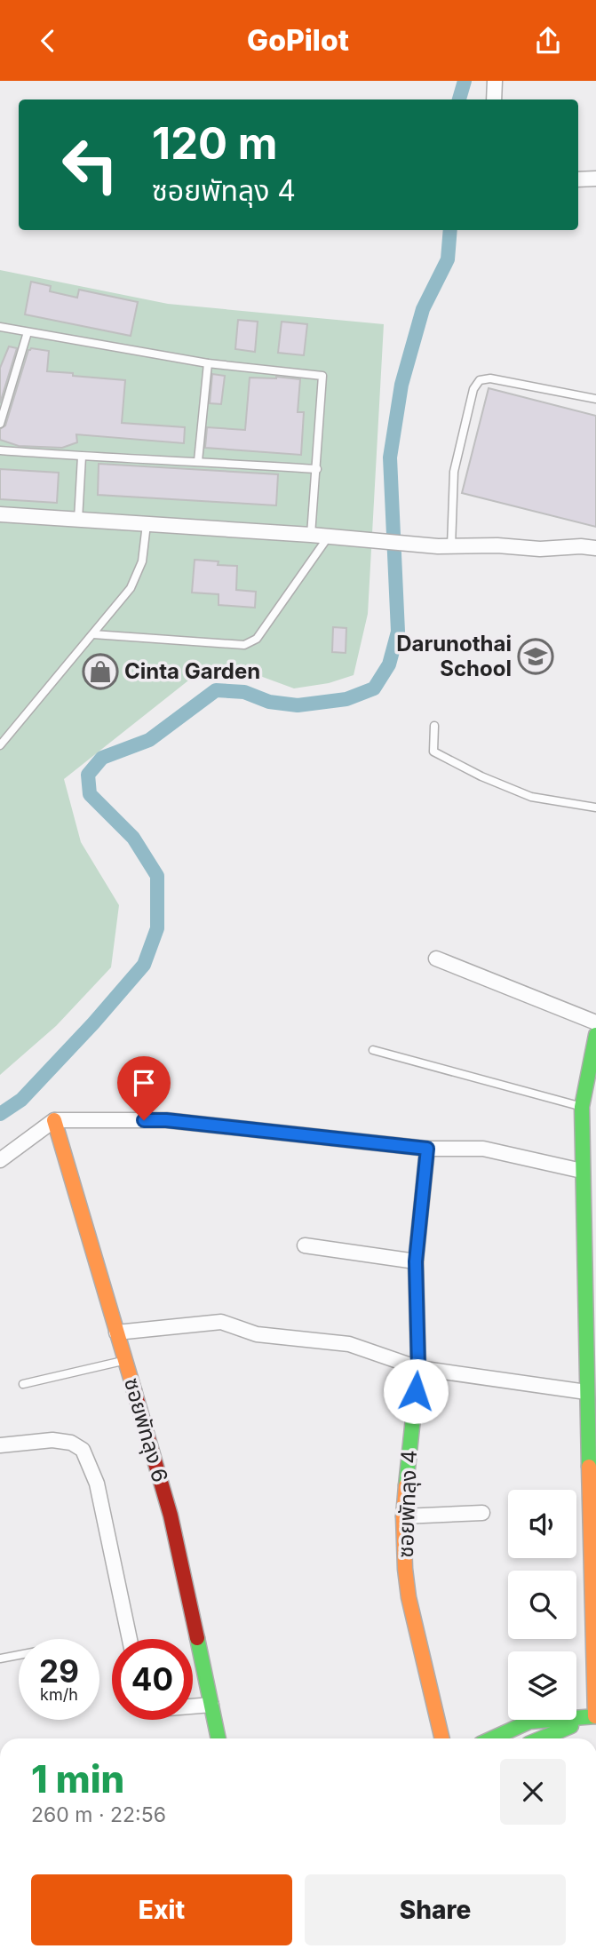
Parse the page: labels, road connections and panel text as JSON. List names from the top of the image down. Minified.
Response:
{"streets":{"street":["ซอยพัทลุง 6","ซอยพัทลุง 4"]},"places":{"school or university":["Darunothai School"],"shop":["Cinta Garden"]},"page":{"header":"GoPilot","turn":["120 m","ซอยพัทลุง 4"],"speed":"29 km/h","limit":"40","heading":["1 min","260 m · 22:56"],"buttons":["Exit","Share"]}}
